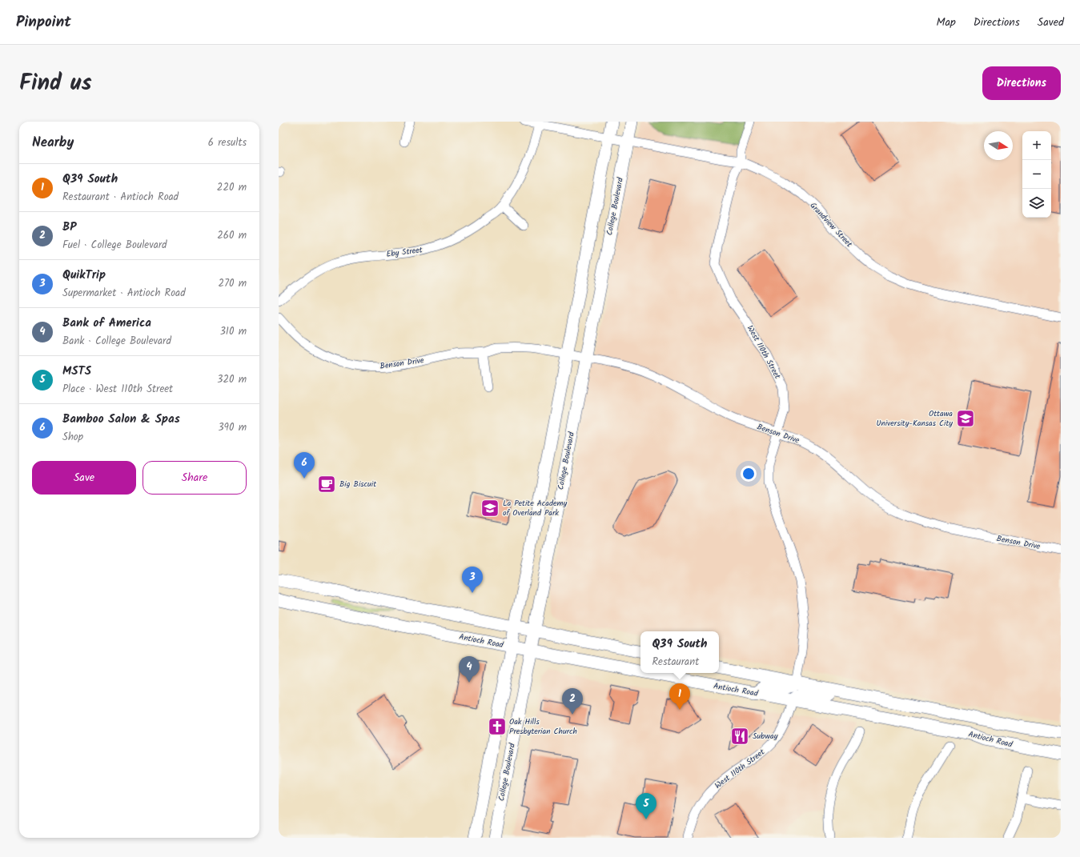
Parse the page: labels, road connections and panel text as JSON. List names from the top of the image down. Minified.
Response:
{"streets":{"main road":["College Boulevard","Antioch Road"],"street":["Grandview Street","Eby Street","West 110th Street","Benson Drive"]},"crossings":[["College Boulevard","Grandview Street"],["College Boulevard","Benson Drive"],["College Boulevard","Antioch Road"],["Grandview Street","Eby Street"],["Grandview Street","West 110th Street"],["West 110th Street","Benson Drive"],["West 110th Street","Antioch Road"]],"places":{"school or university":["Ottawa University-Kansas City","La Petite Academy of Overland Park"],"cafe":["Big Biscuit"],"church":["Oak Hills Presbyterian Church"],"restaurant":["Subway"]},"north":"right","page":{"header":"Pinpoint","nav":["Map","Directions","Saved"],"title":"Find us","buttons":["Directions",["Save","Share"]],"heading":["Nearby","6 results"],"map_buttons":["+","−"],"list":[{"mark":"1","name":"Q39 South","note":"Restaurant · Antioch Road","value":"220 m"},{"mark":"2","name":"BP","note":"Fuel · College Boulevard","value":"260 m"},{"mark":"3","name":"QuikTrip","note":"Supermarket · Antioch Road","value":"270 m"},{"mark":"4","name":"Bank of America","note":"Bank · College Boulevard","value":"310 m"},{"mark":"5","name":"MSTS","note":"Place · West 110th Street","value":"320 m"},{"mark":"6","name":"Bamboo Salon & Spas","note":"Shop","value":"390 m"}],"pins":["6","3","4","1","2","5"],"popup":["Q39 South","Restaurant"]}}
